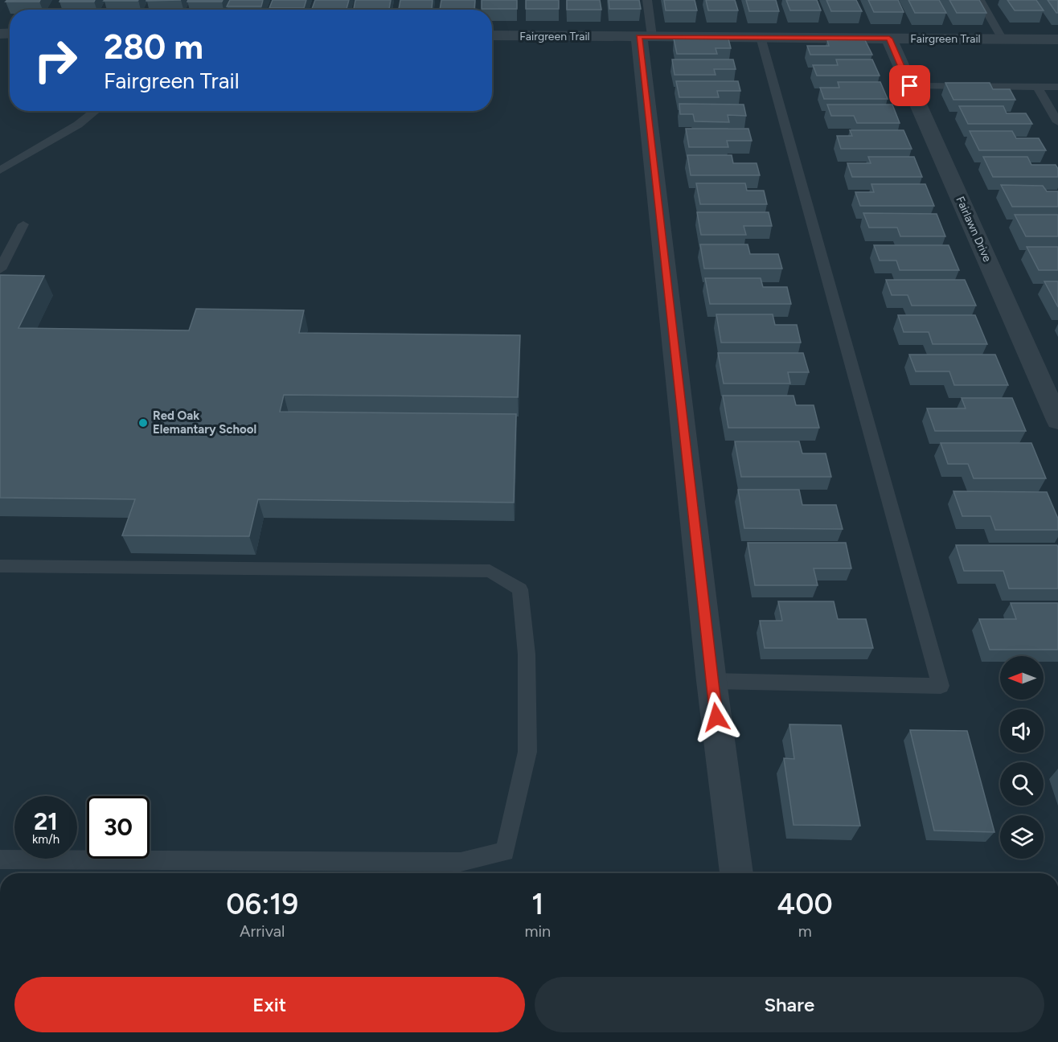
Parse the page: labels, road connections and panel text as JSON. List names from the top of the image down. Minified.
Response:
{"streets":{"street":["Fairgreen Trail","Fairlawn Drive"]},"crossings":[["Fairgreen Trail","Fairlawn Drive"]],"places":["Red Oak Elemantary School"],"north":"left","page":{"turn":["280 m","Fairgreen Trail"],"speed":"21 km/h","limit":"30","eta":["06:19","Arrival","1","min","400","m"],"buttons":["Exit","Share"]}}
